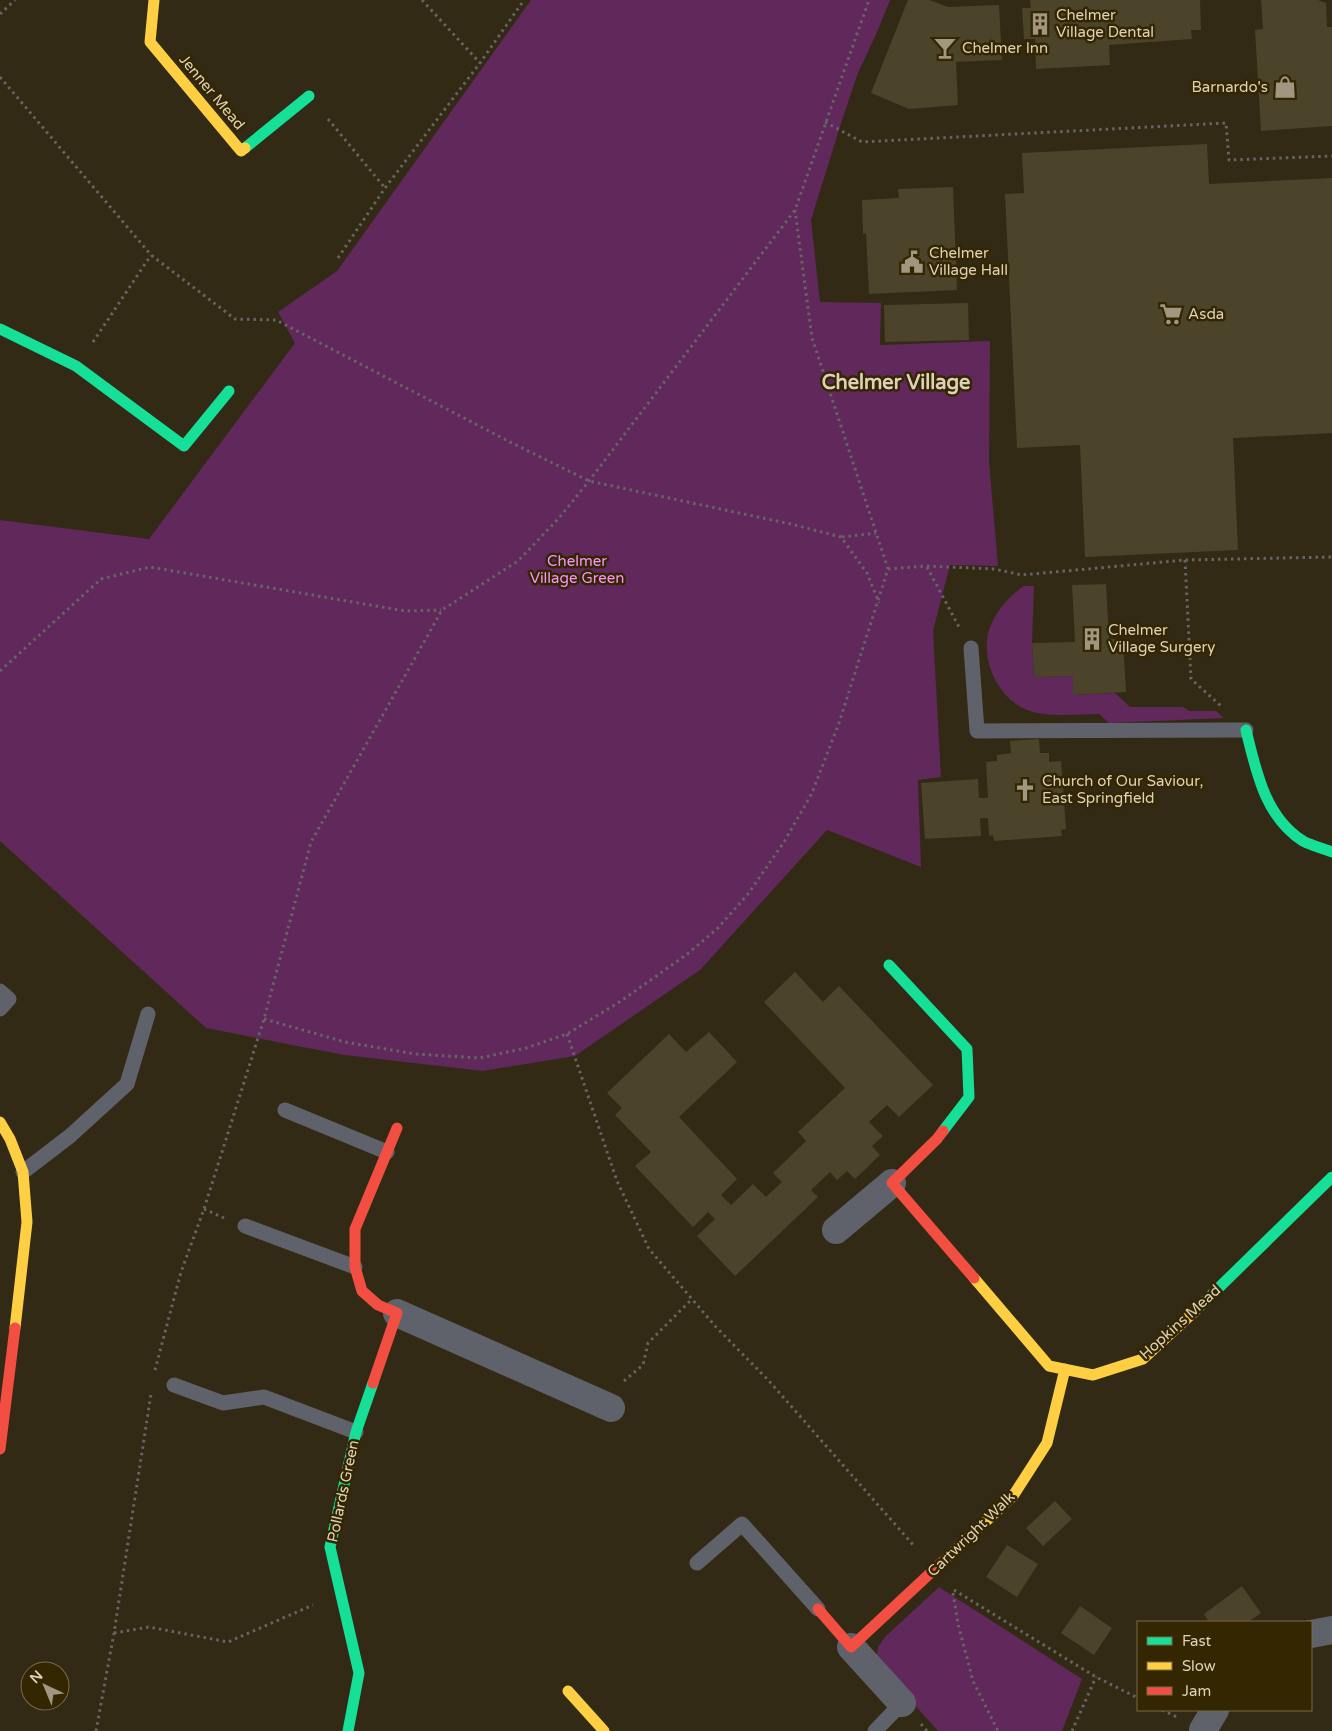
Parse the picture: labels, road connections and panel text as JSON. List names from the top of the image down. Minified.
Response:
{"streets":{"street":["Jenner Mead","Hopkins Mead","Pollards Green","Cartwright Walk"]},"crossings":[["Hopkins Mead","Cartwright Walk"]],"districts":["Chelmer Village"],"parks":["Chelmer Village Green"],"places":{"building":["Chelmer Village Dental","Chelmer Village Surgery"],"bar":["Chelmer Inn"],"shop":["Barnardo's"],"public building":["Chelmer Village Hall"],"supermarket":["Asda"],"church":["Church of Our Saviour, East Springfield"]},"legend":["Fast","Slow","Jam"],"north":"top left"}
